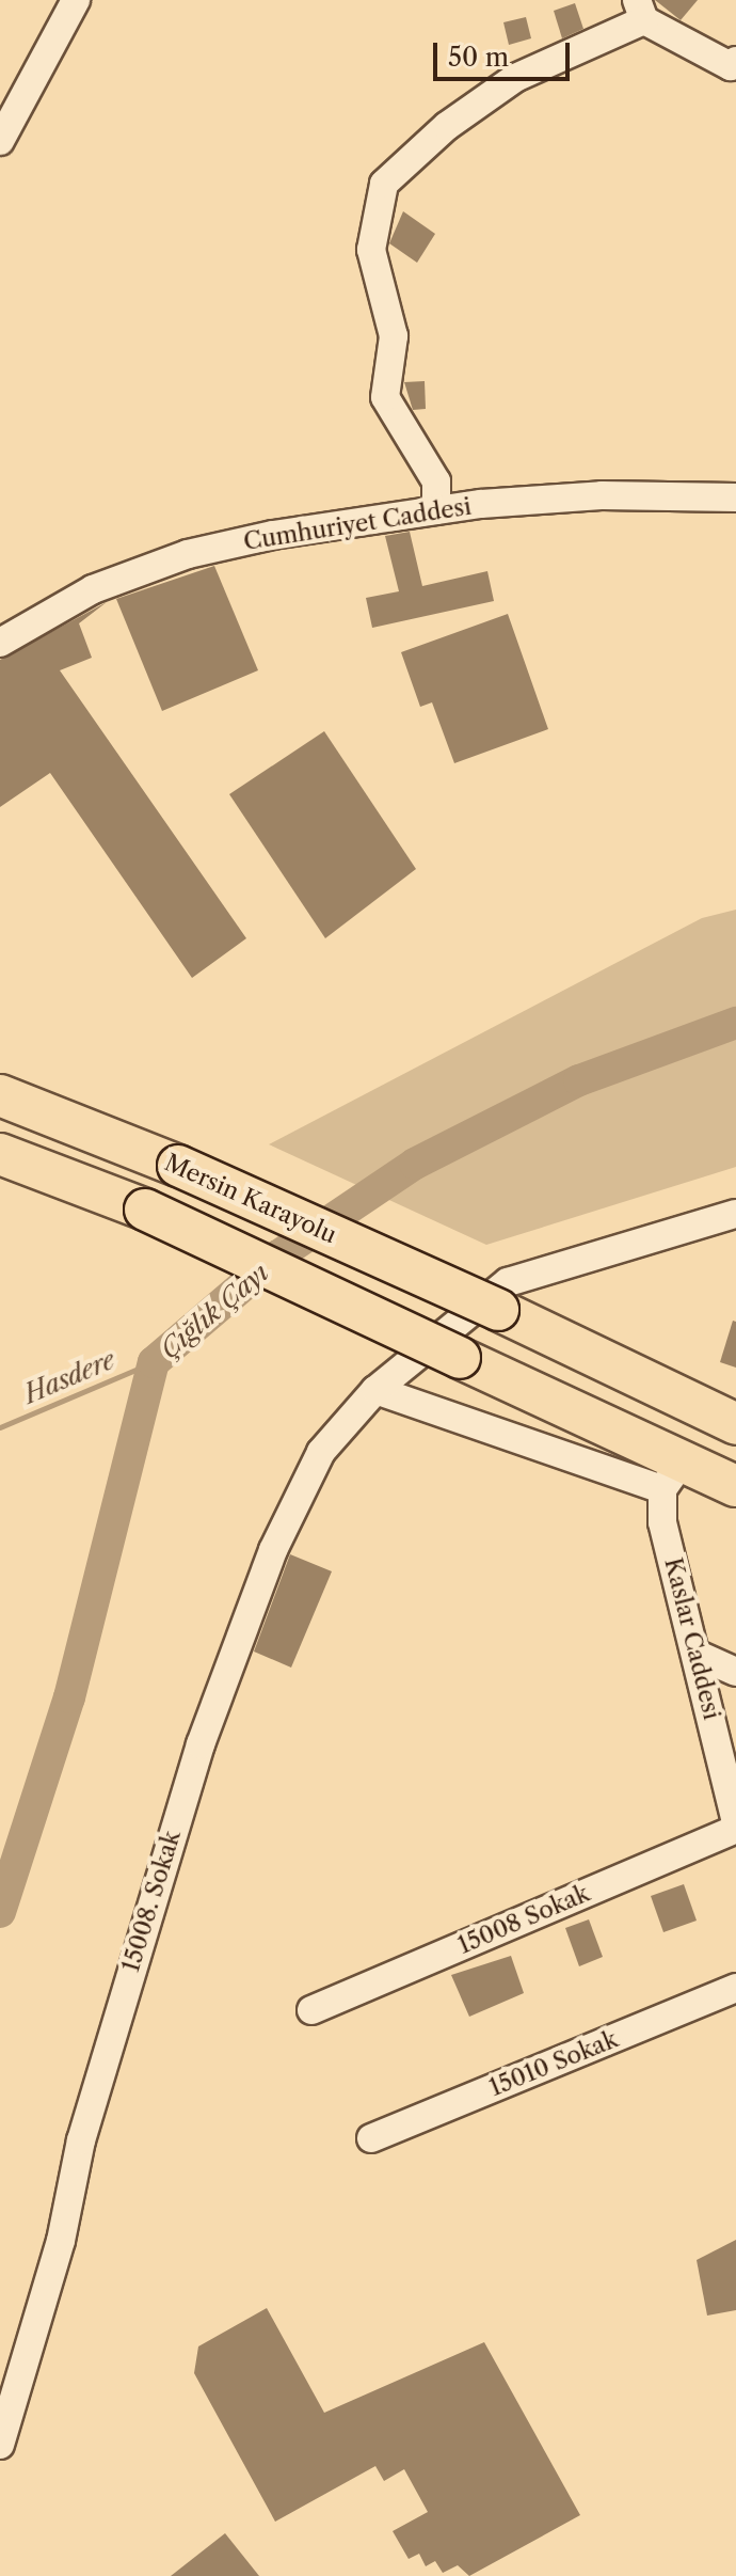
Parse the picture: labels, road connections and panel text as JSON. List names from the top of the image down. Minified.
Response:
{"streets":{"highway":["Mersin Karayolu"],"street":["Cumhuriyet Caddesi","Kaslar Caddesi","15008. Sokak","15008 Sokak","15010 Sokak"]},"water":["Çığlık Çayı","Hasdere"],"scale_bar":"50 m"}
